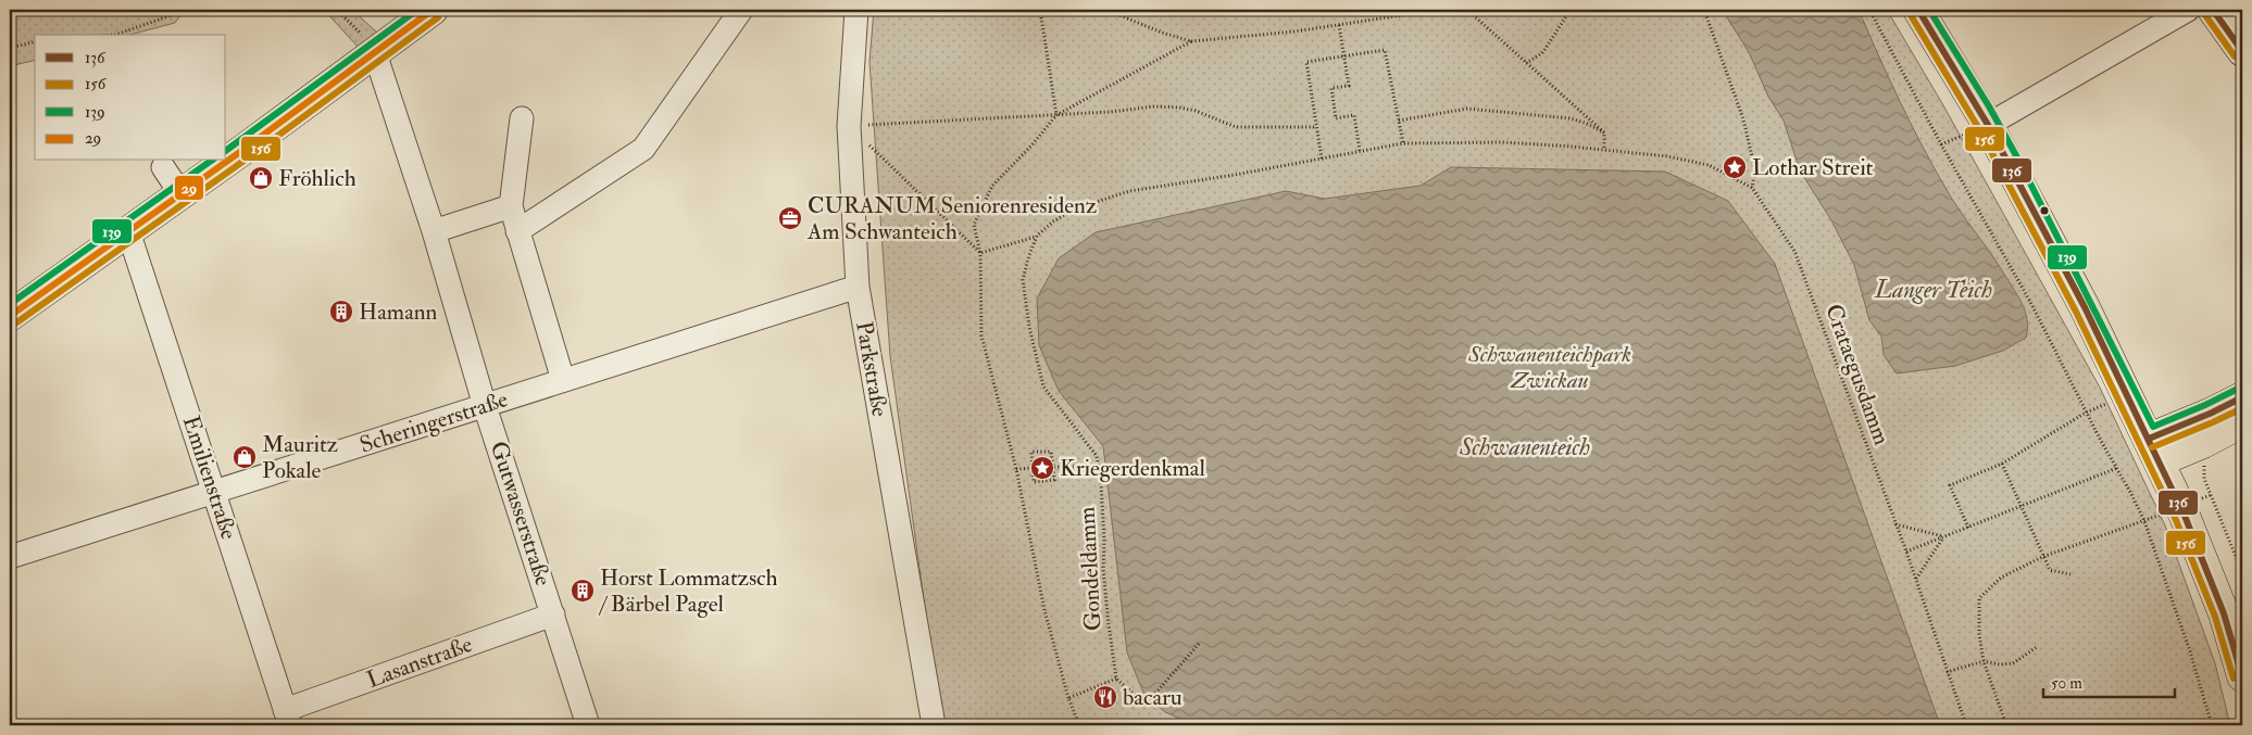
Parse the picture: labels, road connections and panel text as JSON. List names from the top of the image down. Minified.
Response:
{"streets":{"street":["Parkstraße","Scheringerstraße","Emilienstraße","Gutwasserstraße","Lasanstraße"],"path":["Crataegusdamm","Gondeldamm"]},"crossings":[["Parkstraße","Scheringerstraße"],["Crataegusdamm","Gondeldamm"],["Scheringerstraße","Emilienstraße"],["Scheringerstraße","Gutwasserstraße"],["Emilienstraße","Lasanstraße"],["Gutwasserstraße","Lasanstraße"]],"water":["Langer Teich","Schwanenteich"],"parks":["Schwanenteichpark Zwickau"],"places":{"place":["Lothar Streit","Kriegerdenkmal"],"shop":["Fröhlich","Mauritz Pokale"],"office":["CURANUM Seniorenresidenz Am Schwanteich"],"building":["Hamann","Horst Lommatzsch / Bärbel Pagel"],"restaurant":["bacaru"]},"lines":["transit line 136","transit line 139","transit line 29","transit line 156"],"legend":["136","156","139","29"],"scale_bar":"50 m"}
